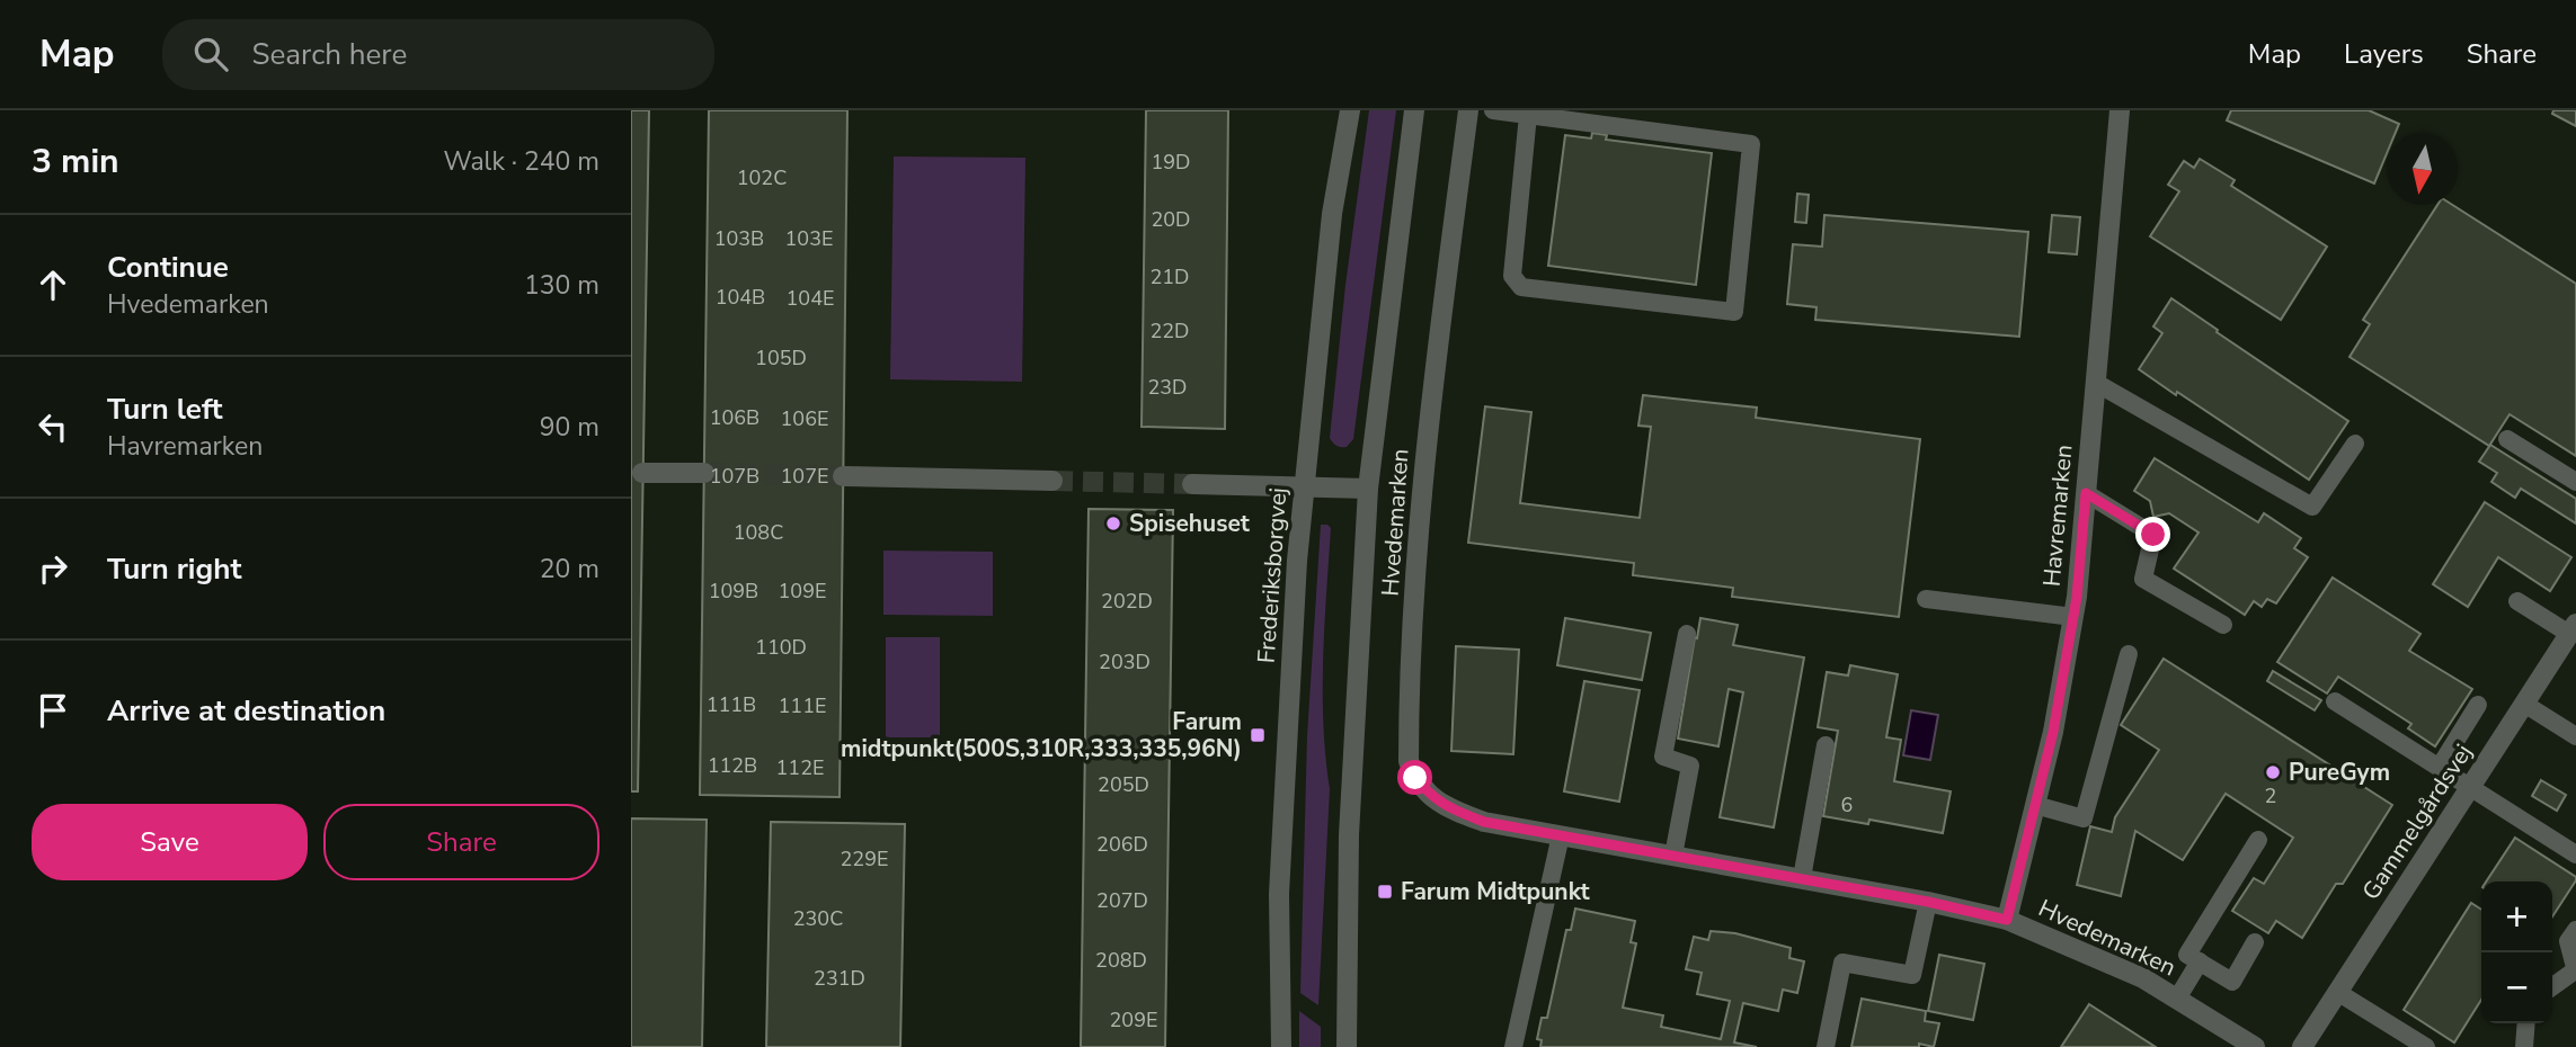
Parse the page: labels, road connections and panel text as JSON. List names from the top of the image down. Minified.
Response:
{"streets":{"street":["Havremarken","Hvedemarken","Frederiksborgvej","Gammelgårdsvej"]},"crossings":[["Havremarken","Hvedemarken"]],"places":{"other":["Spisehuset","PureGym"],"transit":["Farum midtpunkt(500S,310R,333,335,96N)","Farum Midtpunkt"]},"house_numbers":["19D","102C","20D","103B","103E","21D","104B","104E","22D","105D","23D","106B","106E","107B","107E","108C","109B","109E","202D","110D","203D","111B","111E","112B","112E","205D","2","6","206D","229E","207D","230C","208D","231D","209E"],"north":"bottom","page":{"header":"Map","search":"Search here","nav":["Map","Layers","Share"],"heading":["3 min","Walk · 240 m"],"list":[["Continue","Hvedemarken","130 m"],["Turn left","Havremarken","90 m"],["Turn right","20 m"],"Arrive at destination"],"buttons":["Save","Share"],"map_buttons":["+","−"]}}
